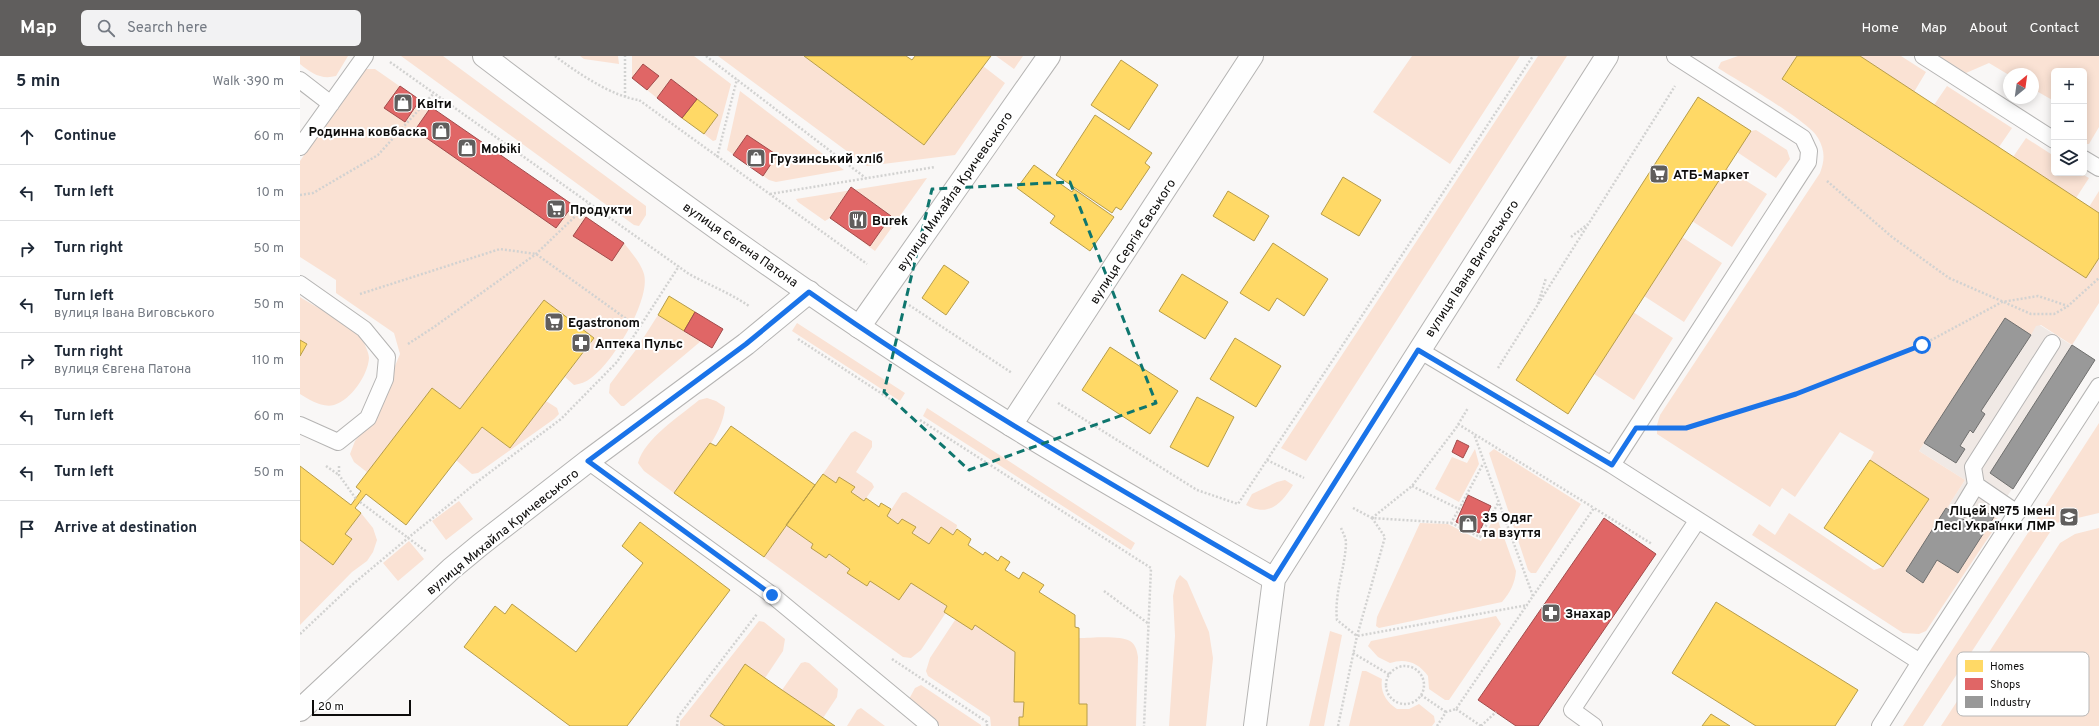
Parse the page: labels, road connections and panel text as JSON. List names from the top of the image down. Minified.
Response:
{"streets":{"main road":["вулиця Михайла Кричевського","вулиця Сергія Євського","вулиця Євгена Патона","вулиця Івана Виговського"]},"crossings":[["вулиця Михайла Кричевського","вулиця Євгена Патона"],["вулиця Сергія Євського","вулиця Євгена Патона"],["вулиця Євгена Патона","вулиця Івана Виговського"]],"places":{"shop":["Квіти","Родинна ковбаска","Mobiki","Грузинський хліб","35 Одяг та взуття"],"supermarket":["АТБ-Маркет","Продукти","Egastronom"],"restaurant":["Burek"],"pharmacy":["Аптека Пульс","Знахар"],"school or university":["Ліцей №75 імені Лесі Українки ЛМР"]},"legend":["Homes","Shops","Industry"],"scale_bar":"20 m","north":"top right","page":{"header":"Map","search":"Search here","nav":["Home","Map","About","Contact"],"heading":["5 min","Walk · 390 m"],"map_buttons":["+","−"],"list":[["Continue","60 m"],["Turn left","10 m"],["Turn right","50 m"],["Turn left","вулиця Івана Виговського","50 m"],["Turn right","вулиця Євгена Патона","110 m"],["Turn left","60 m"],["Turn left","50 m"],"Arrive at destination"],"scale":"20 m"}}
